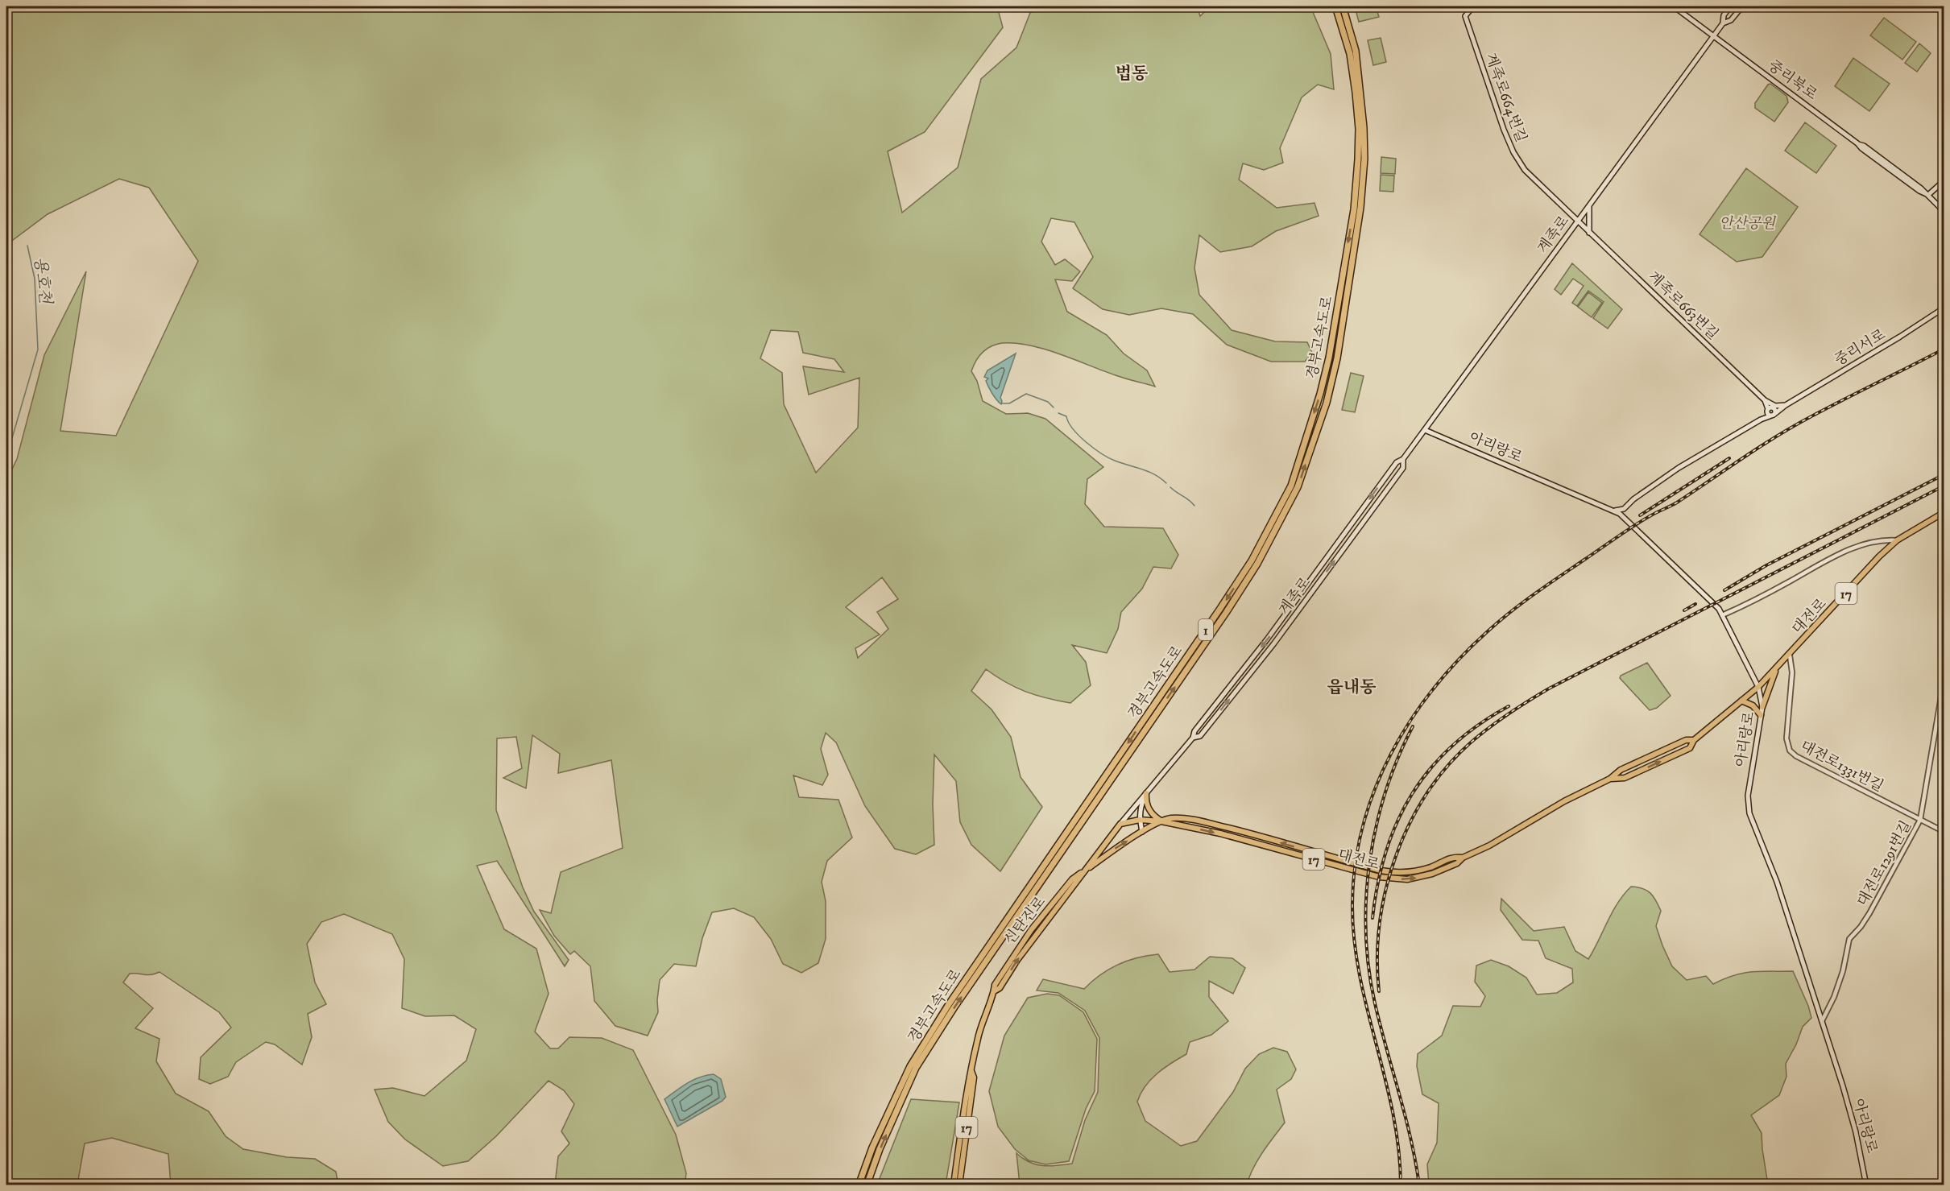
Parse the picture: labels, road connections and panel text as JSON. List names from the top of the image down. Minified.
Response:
{"streets":{"highway":["경부고속도로","1"],"main road":["중리북로","계족로664번길","계족로","계족로663번길","중리서로","아리랑로","17","대전로","신탄진로"],"street":["대전로1331번길","대전로1291번길"]},"crossings":[["중리북로","계족로"],["계족로664번길","계족로"],["계족로664번길","계족로663번길"],["계족로","계족로663번길"],["계족로","아리랑로"],["계족로","대전로"],["계족로","신탄진로"],["아리랑로","대전로"],["아리랑로","대전로1291번길"],["대전로","대전로1331번길"],["대전로","신탄진로"],["대전로1331번길","대전로1291번길"]],"districts":["법동","읍내동"],"water":["용호천"],"parks":["안산공원"]}
